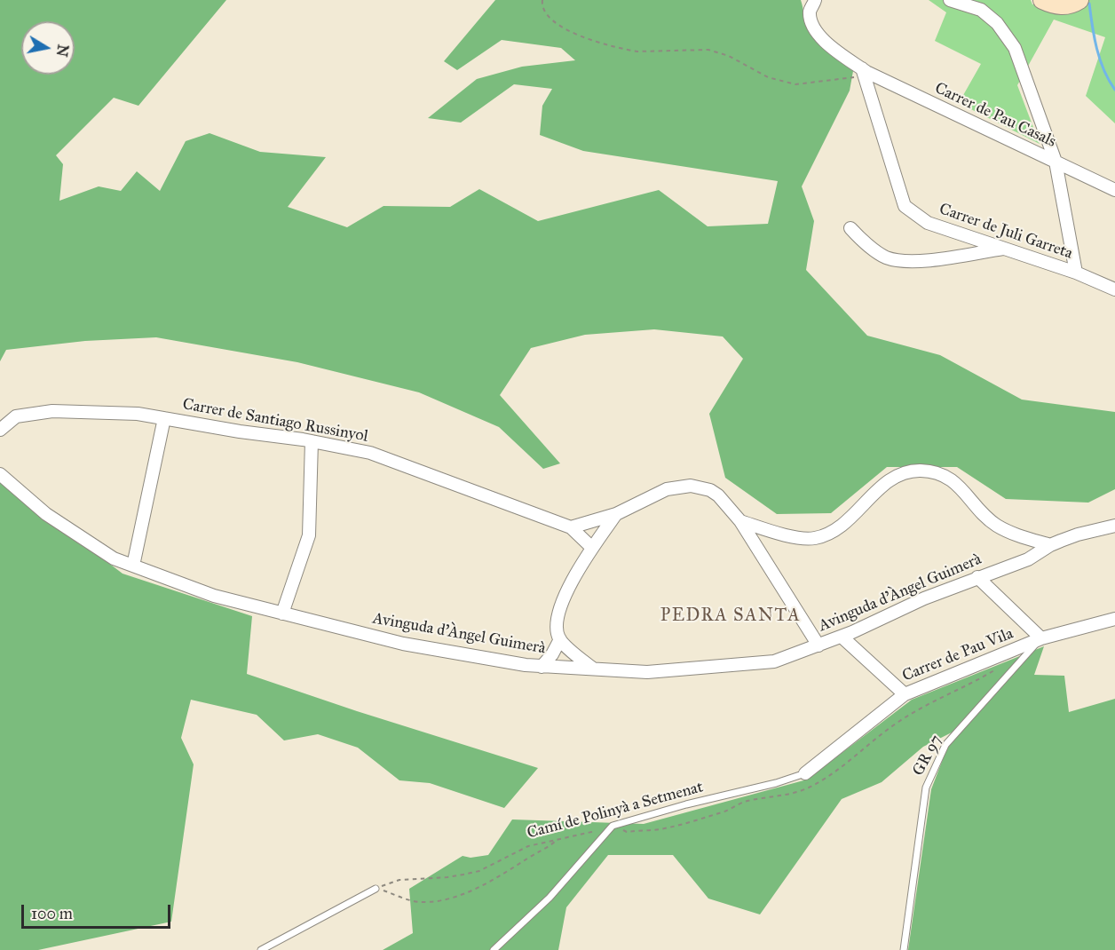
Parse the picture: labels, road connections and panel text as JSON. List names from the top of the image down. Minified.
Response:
{"streets":{"street":["Carrer de Pau Casals","Carrer de Juli Garreta","Carrer de Santiago Russinyol","Avinguda d'Àngel Guimerà","Carrer de Pau Vila"],"lane":["GR 97","Camí de Polinyà a Setmenat"]},"crossings":[["Carrer de Pau Casals","Carrer de Juli Garreta"],["Carrer de Pau Vila","GR 97"],["Carrer de Pau Vila","Camí de Polinyà a Setmenat"]],"districts":["PEDRA SANTA"],"scale_bar":"100 m","north":"right"}
